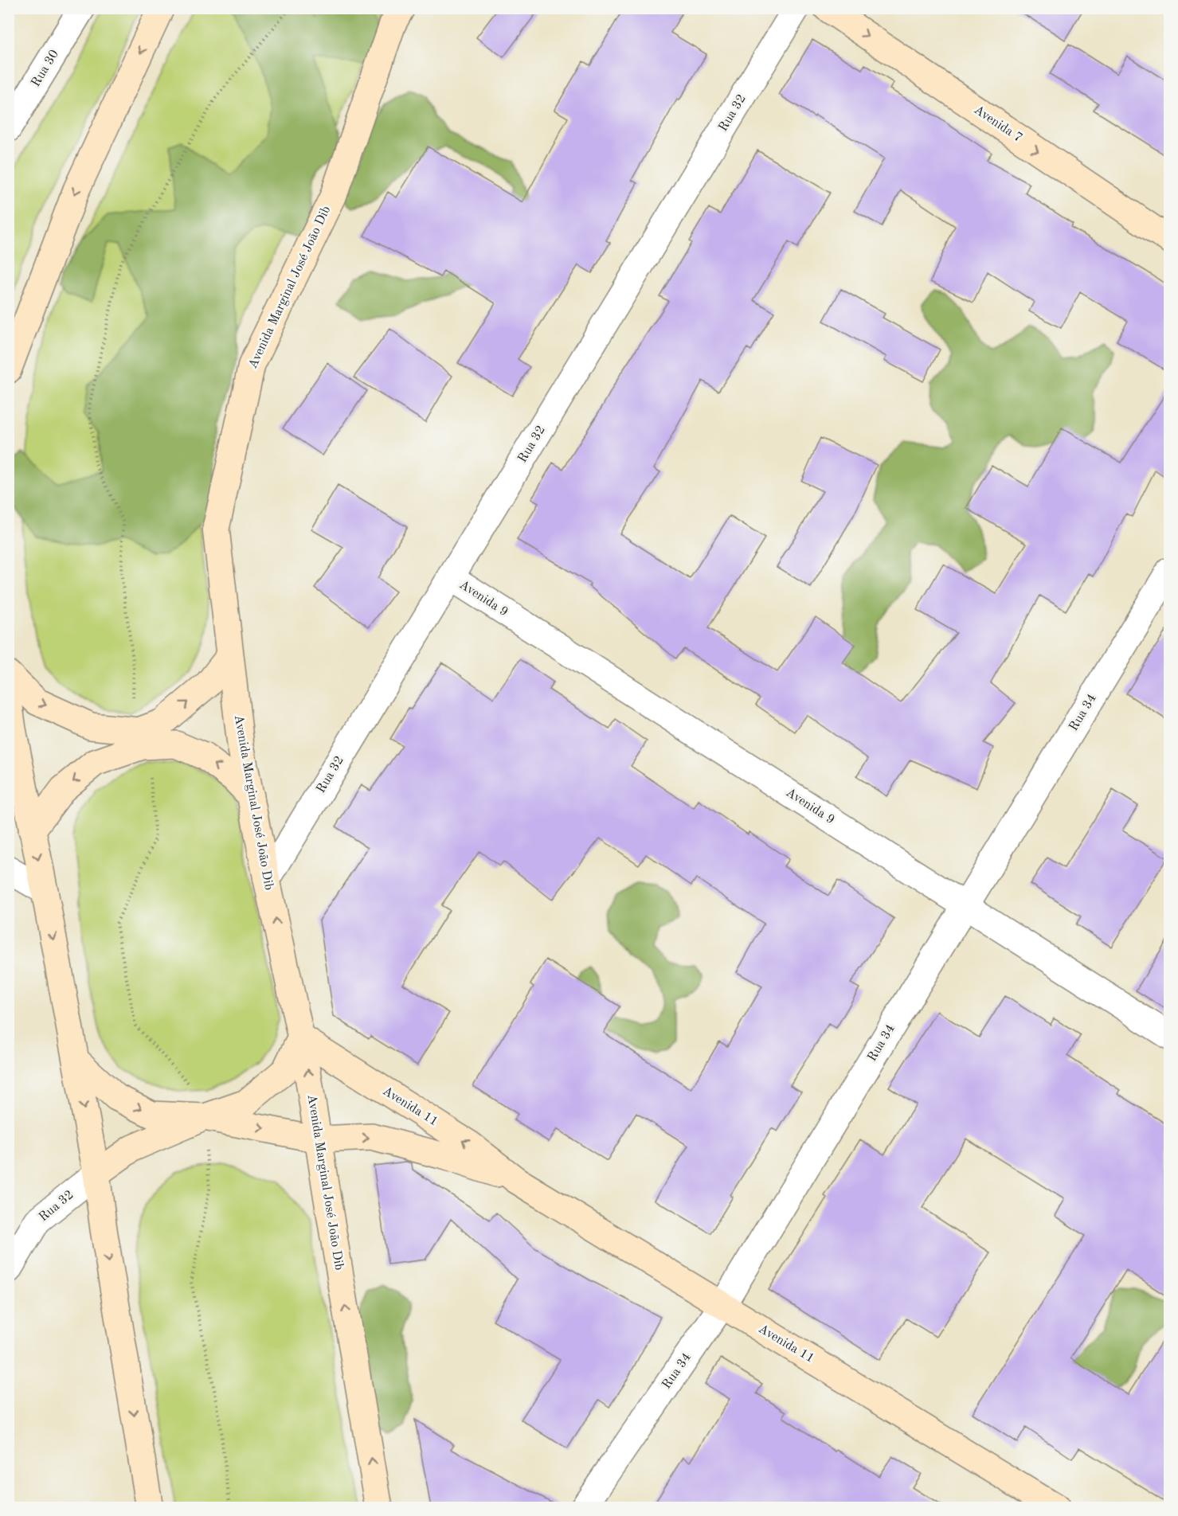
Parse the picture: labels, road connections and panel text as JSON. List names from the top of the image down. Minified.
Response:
{"streets":{"main road":["Avenida 7","Avenida Marginal José João Dib","Avenida 11"],"street":["Rua 30","Rua 32","Avenida 9","Rua 34"]},"crossings":[["Rua 32","Avenida Marginal José João Dib"],["Rua 32","Avenida 9"],["Avenida Marginal José João Dib","Avenida 11"],["Avenida 9","Rua 34"],["Rua 34","Avenida 11"]],"one_way":["Avenida 7"]}
